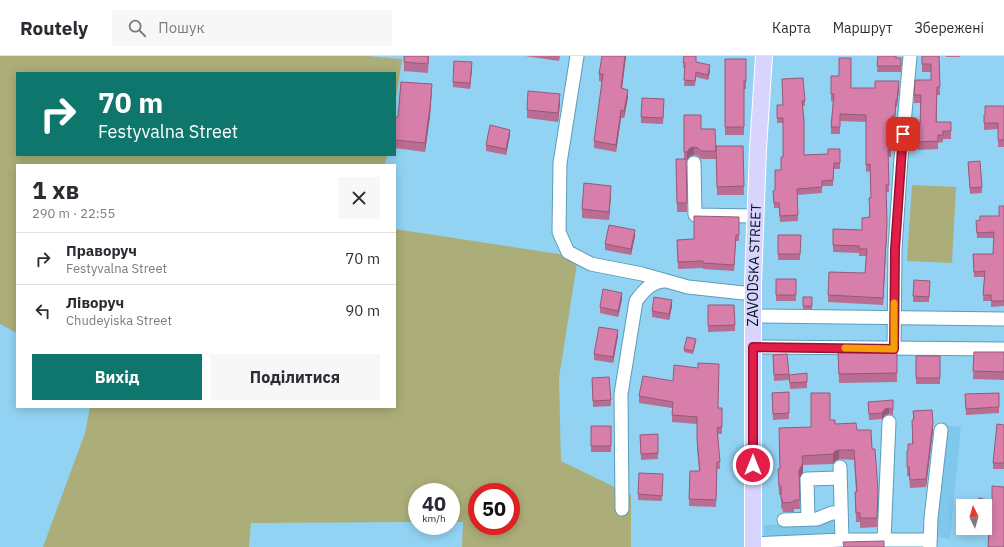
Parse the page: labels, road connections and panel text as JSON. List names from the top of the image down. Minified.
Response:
{"streets":{"main road":["ZAVODSKA STREET"]},"north":"top","page":{"header":"Routely","search":"Пошук","nav":["Карта","Маршрут","Збережені"],"turn":["70 m","Festyvalna Street"],"heading":["1 хв","290 m · 22:55"],"list":[{"name":"Праворуч","note":"Festyvalna Street","value":"70 m"},{"name":"Ліворуч","note":"Chudeyiska Street","value":"90 m"}],"buttons":["Вихід","Поділитися"],"speed":"40 km/h","limit":"50"}}
